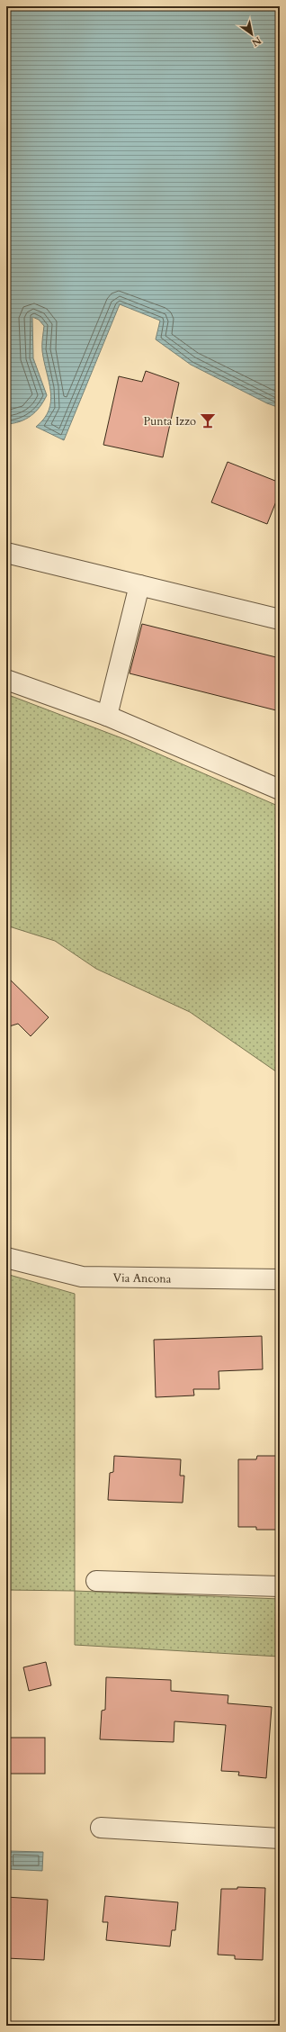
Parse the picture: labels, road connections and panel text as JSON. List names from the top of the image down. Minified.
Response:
{"streets":{"street":["Via Ancona"]},"places":{"bar":["Punta Izzo"]},"north":"bottom right"}
